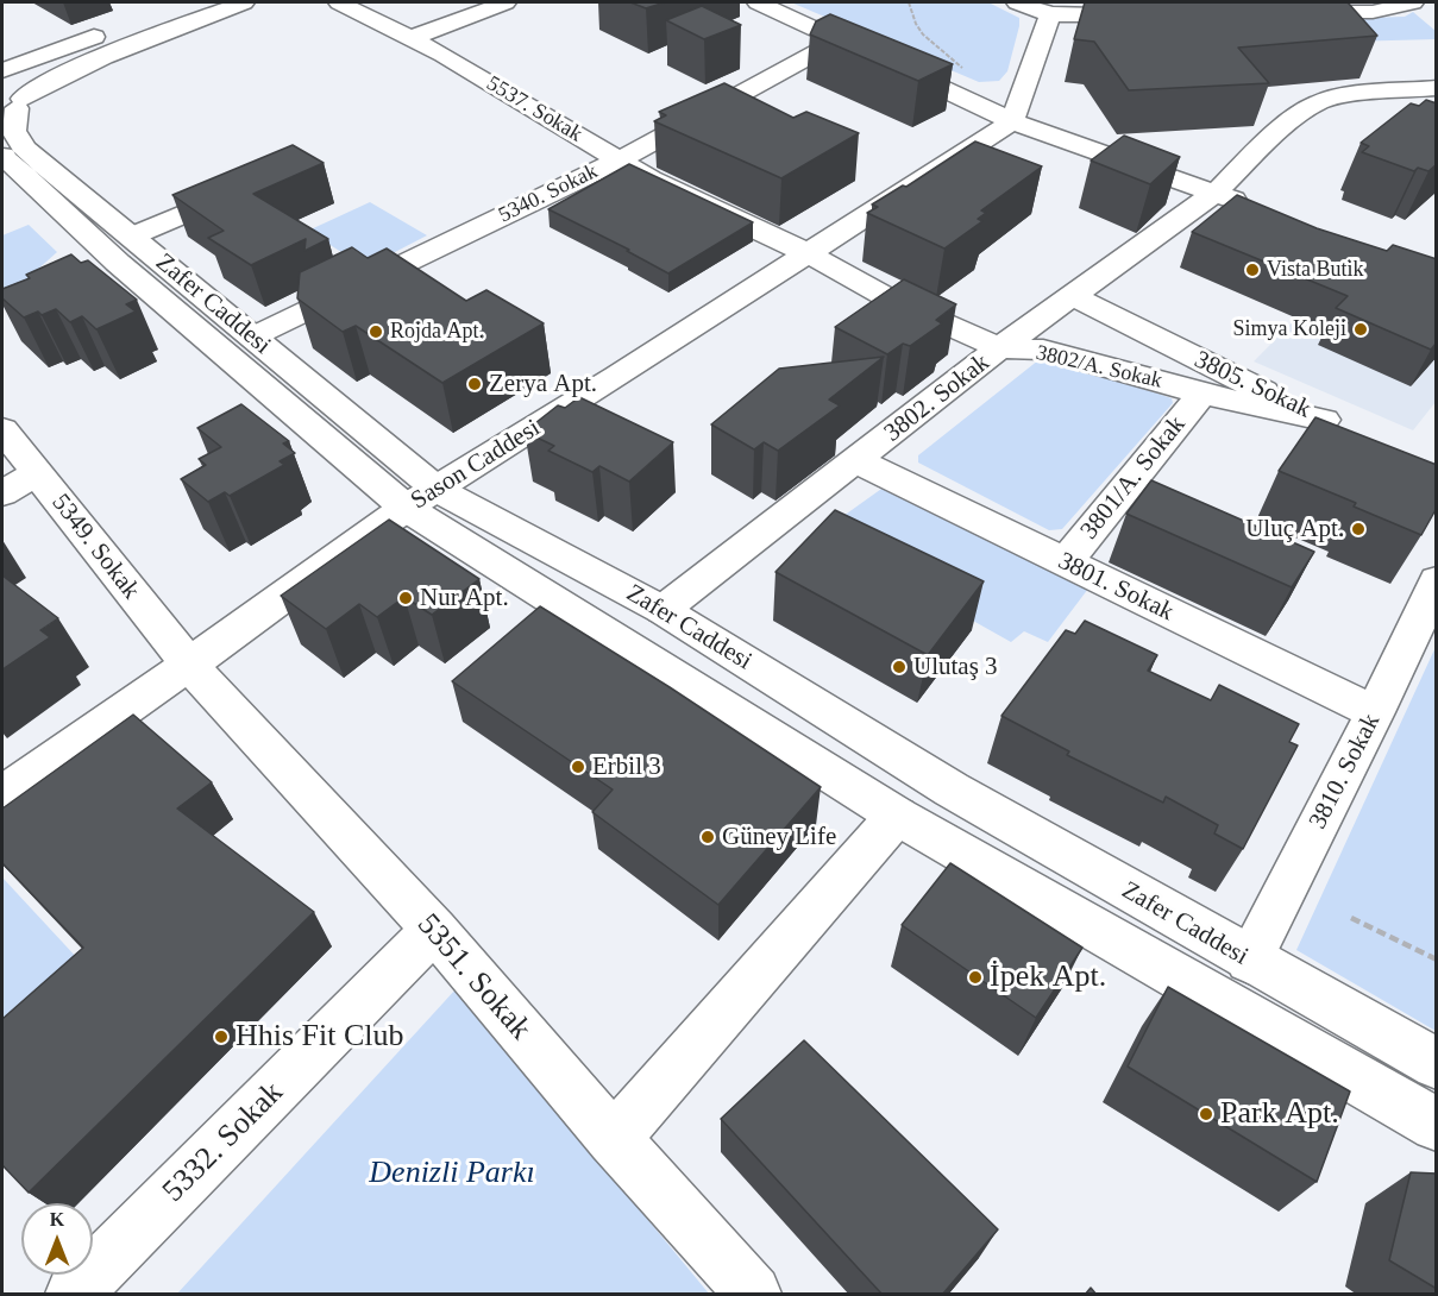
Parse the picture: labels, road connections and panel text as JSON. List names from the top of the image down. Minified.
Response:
{"streets":{"street":["5537. Sokak","5340. Sokak","Zafer Caddesi","3802/A. Sokak","3805. Sokak","3802. Sokak","Sason Caddesi","3801/A. Sokak","5349. Sokak","3801. Sokak","3810. Sokak","5351. Sokak","5332. Sokak"]},"crossings":[["5537. Sokak","5340. Sokak"],["5537. Sokak","3802/A. Sokak"],["5537. Sokak","Sason Caddesi"],["5340. Sokak","Zafer Caddesi"],["Zafer Caddesi","3802. Sokak"],["Zafer Caddesi","Sason Caddesi"],["Zafer Caddesi","3810. Sokak"],["3802/A. Sokak","3805. Sokak"],["3802/A. Sokak","3802. Sokak"],["3802/A. Sokak","Sason Caddesi"],["3802/A. Sokak","3801/A. Sokak"],["3805. Sokak","3802. Sokak"],["3802. Sokak","3801. Sokak"],["Sason Caddesi","5349. Sokak"],["Sason Caddesi","5351. Sokak"],["3801/A. Sokak","3801. Sokak"],["5349. Sokak","5351. Sokak"],["3801. Sokak","3810. Sokak"],["5351. Sokak","5332. Sokak"]],"parks":["Denizli Parkı"],"places":["Vista Butik","Simya Koleji","Rojda Apt.","Zerya Apt.","Uluç Apt.","Nur Apt.","Ulutaş 3","Erbil 3","Güney Life","İpek Apt.","Hhis Fit Club","Park Apt."],"north":"top"}
